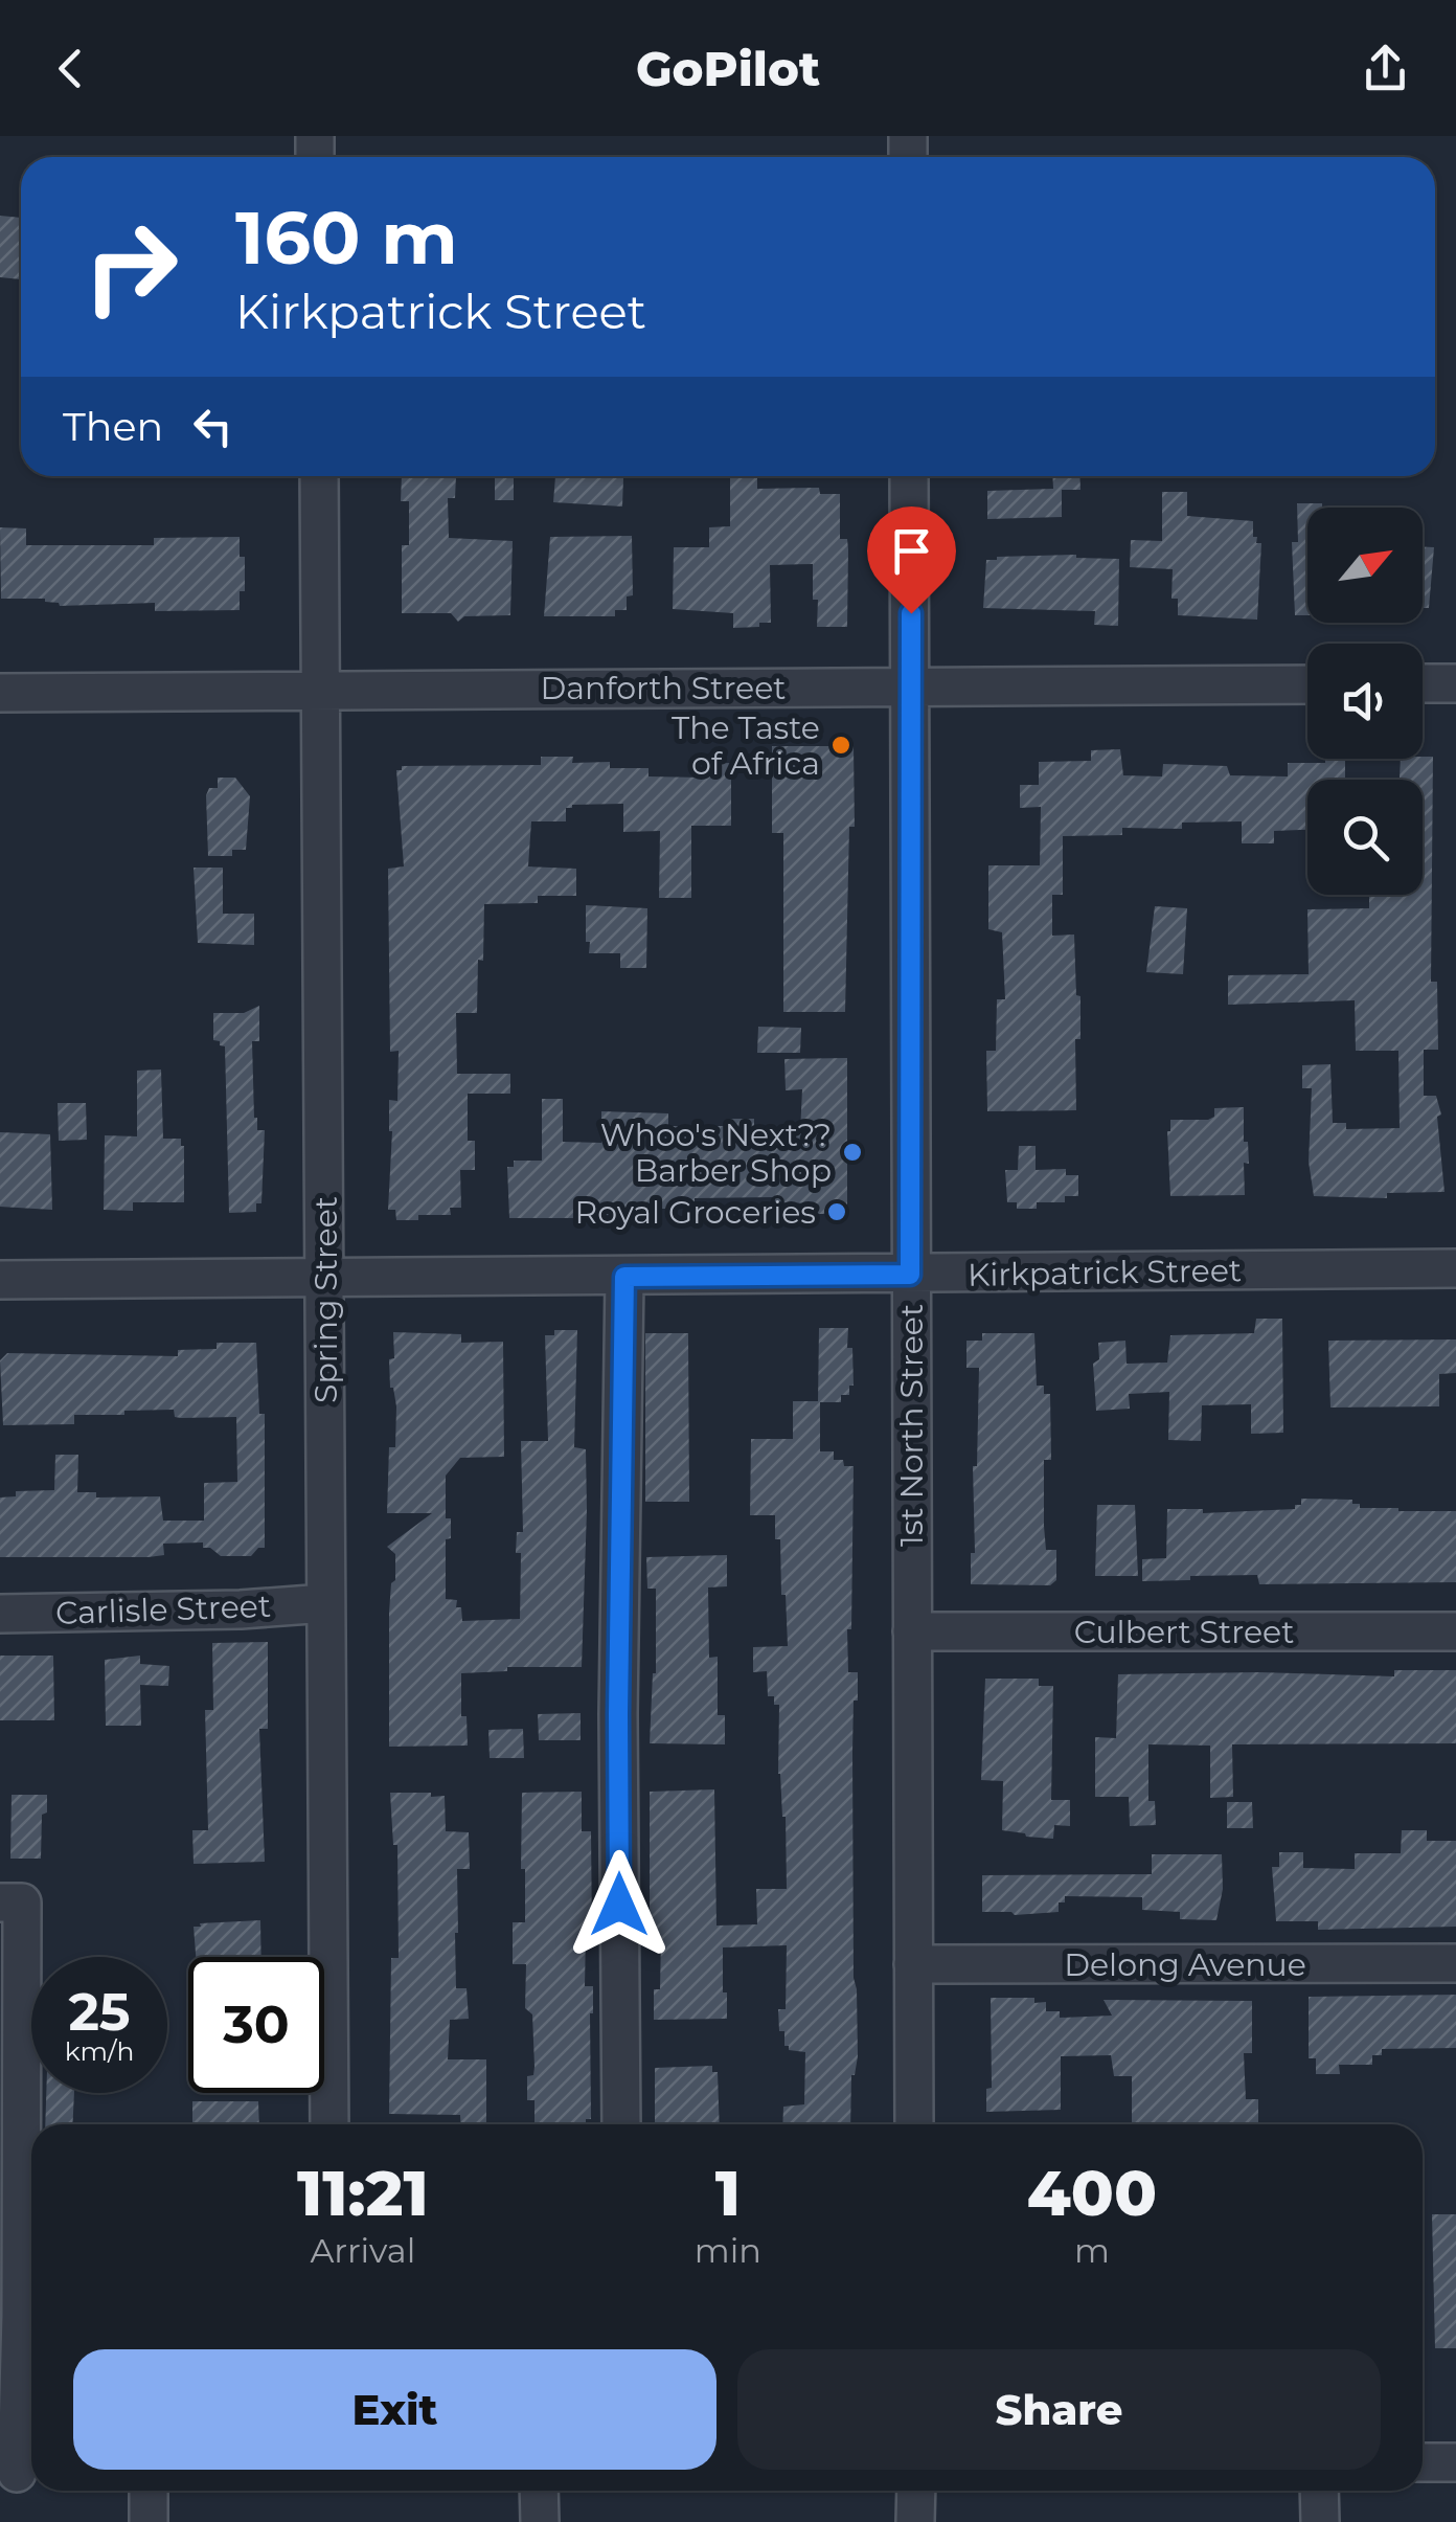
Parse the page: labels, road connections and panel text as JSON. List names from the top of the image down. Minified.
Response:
{"streets":{"street":["Danforth Street","Kirkpatrick Street","Spring Street","1st North Street","Carlisle Street","Culbert Street","Delong Avenue"]},"crossings":[["Danforth Street","Spring Street"],["Danforth Street","1st North Street"],["Kirkpatrick Street","Spring Street"],["Kirkpatrick Street","1st North Street"],["Spring Street","Carlisle Street"],["1st North Street","Culbert Street"],["1st North Street","Delong Avenue"]],"places":["The Taste of Africa","Whoo's Next?? Barber Shop","Royal Groceries"],"north":"top right","page":{"header":"GoPilot","turn":["160 m","Kirkpatrick Street"],"then":"Then","speed":"25 km/h","limit":"30","eta":["11:21","Arrival","1","min","400","m"],"buttons":["Exit","Share"]}}
